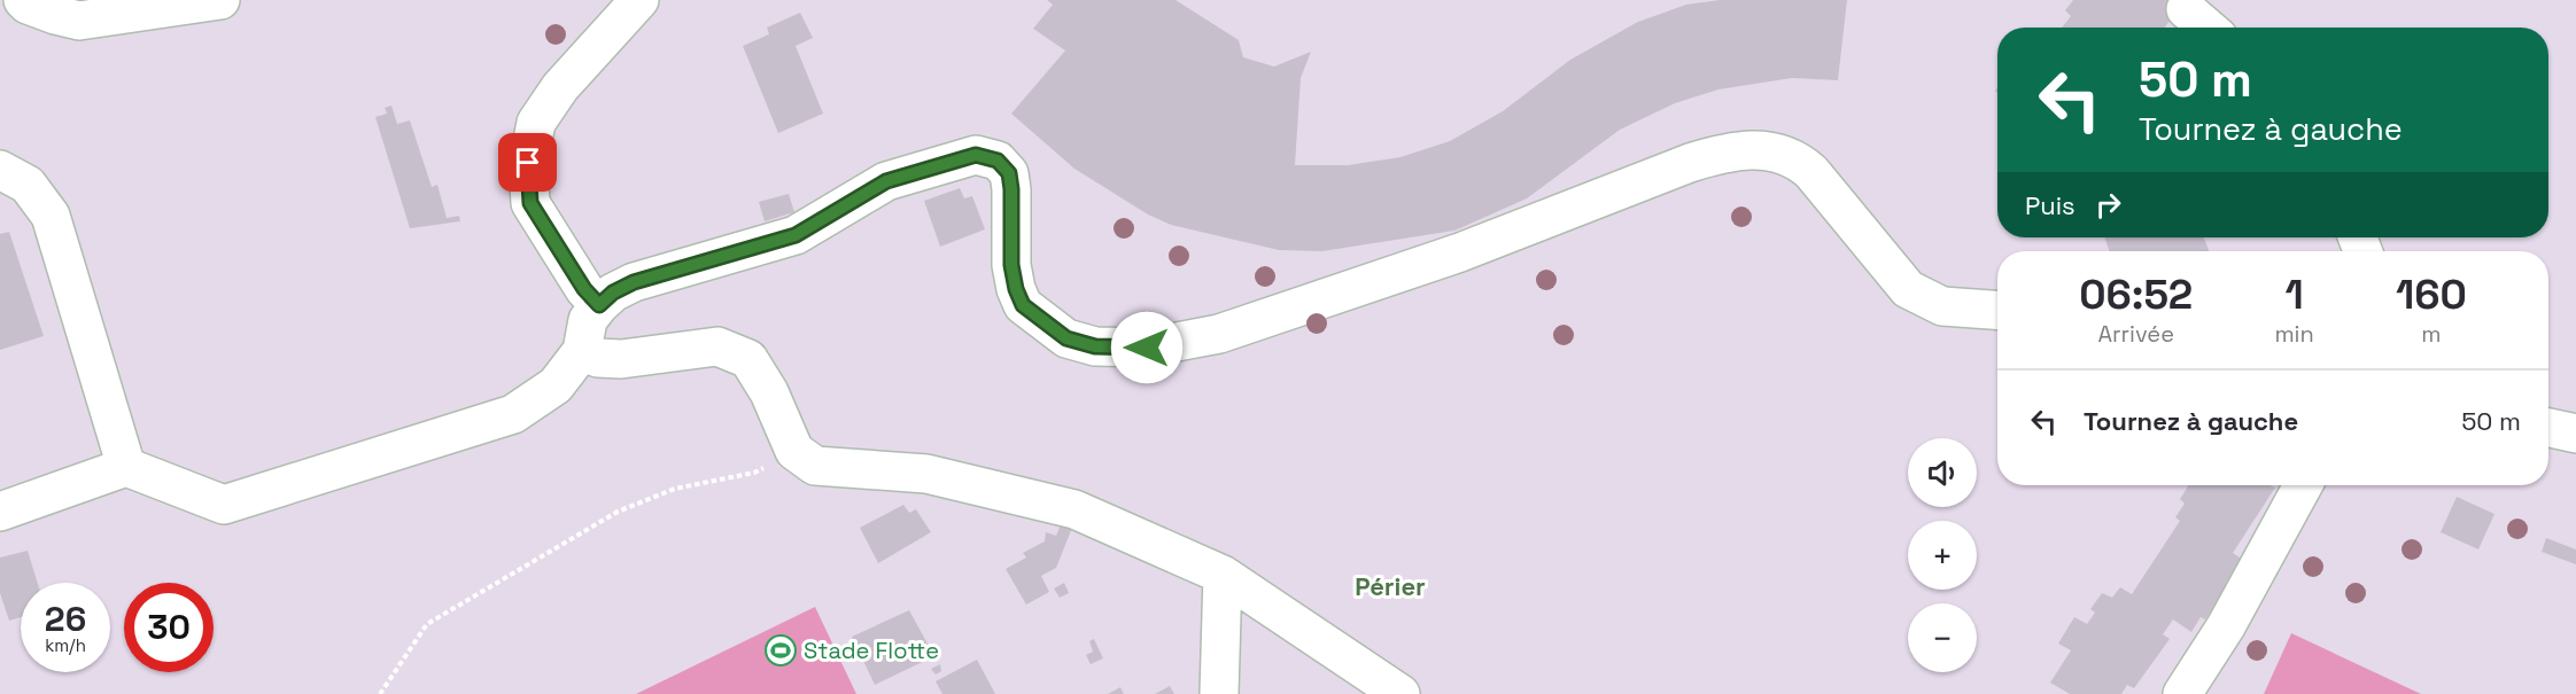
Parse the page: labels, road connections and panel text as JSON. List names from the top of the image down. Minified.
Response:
{"districts":["Périer"],"places":{"sports":["Stade Flotte"]},"page":{"turn":["50 m","Tournez à gauche"],"then":"Puis","eta":["06:52","Arrivée","1","min","160","m"],"list":[{"name":"Tournez à gauche","value":"50 m"}],"map_buttons":["+","−"],"speed":"26 km/h","limit":"30"}}
